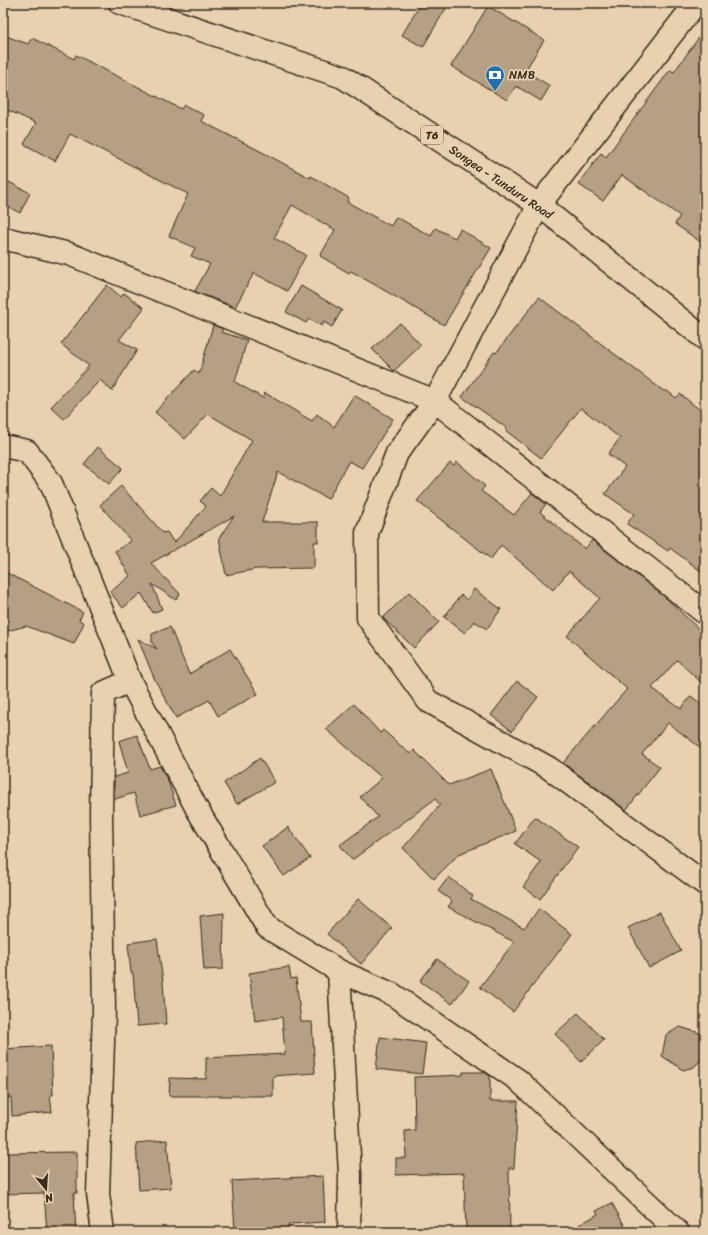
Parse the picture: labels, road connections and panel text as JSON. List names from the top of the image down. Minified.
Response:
{"streets":{"main road":["T6","Songea - Tunduru Road"]},"places":{"bank":["NMB"]},"north":"bottom"}
